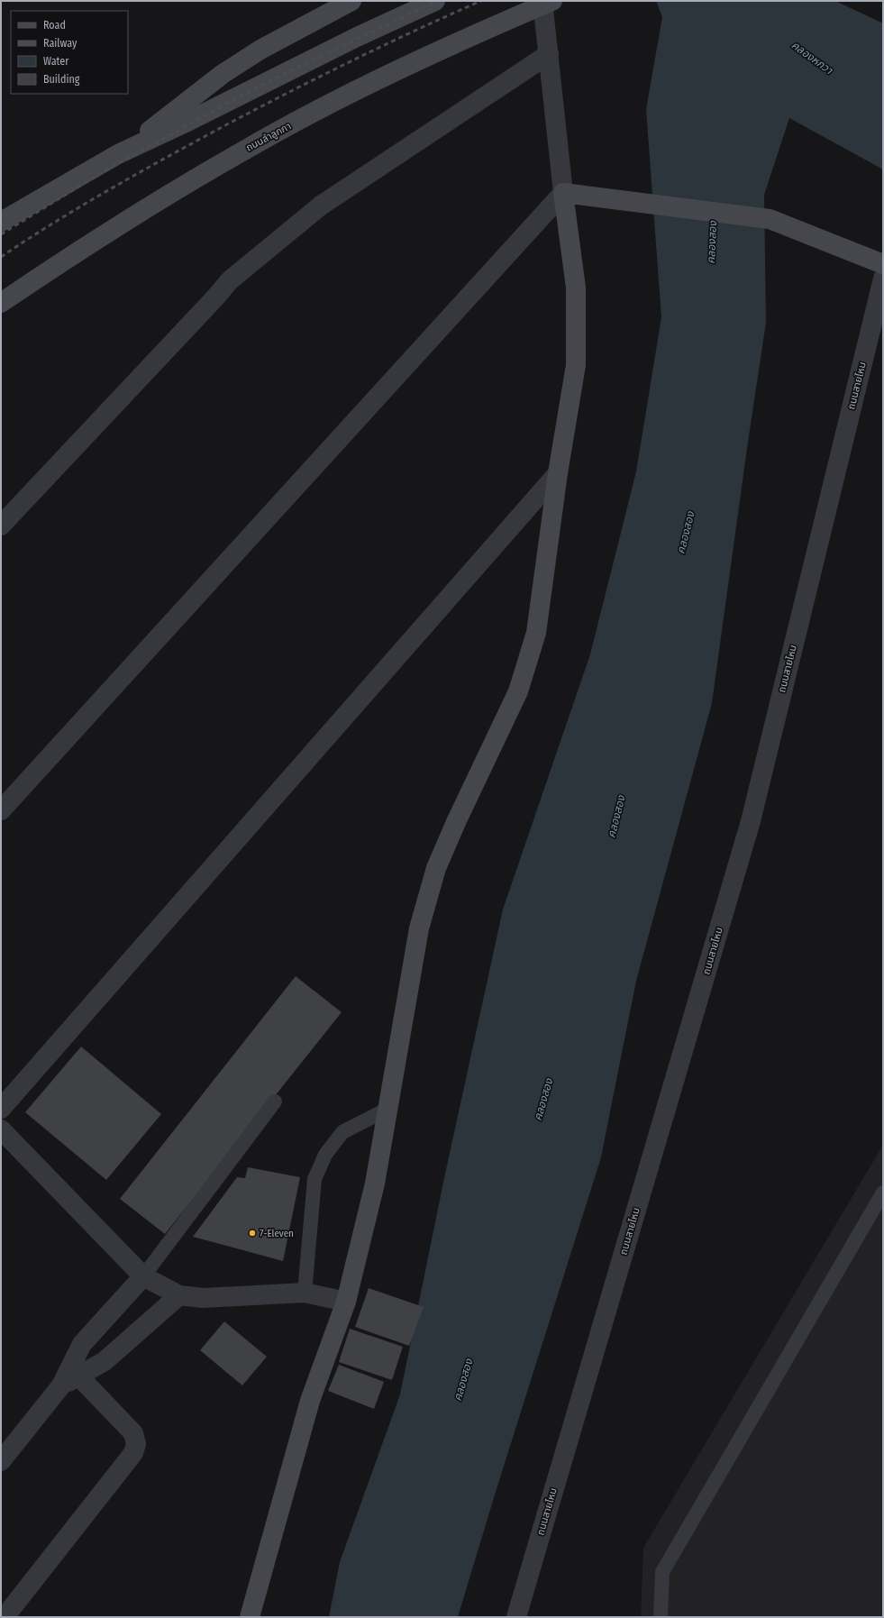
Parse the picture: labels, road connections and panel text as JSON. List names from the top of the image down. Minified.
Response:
{"streets":{"street":["ถนนลำลูกกา","ถนนสายไหม"]},"water":["คลองหกวา","คลองสอง"],"places":["7-Eleven"],"legend":["Road","Railway","Water","Building"]}
